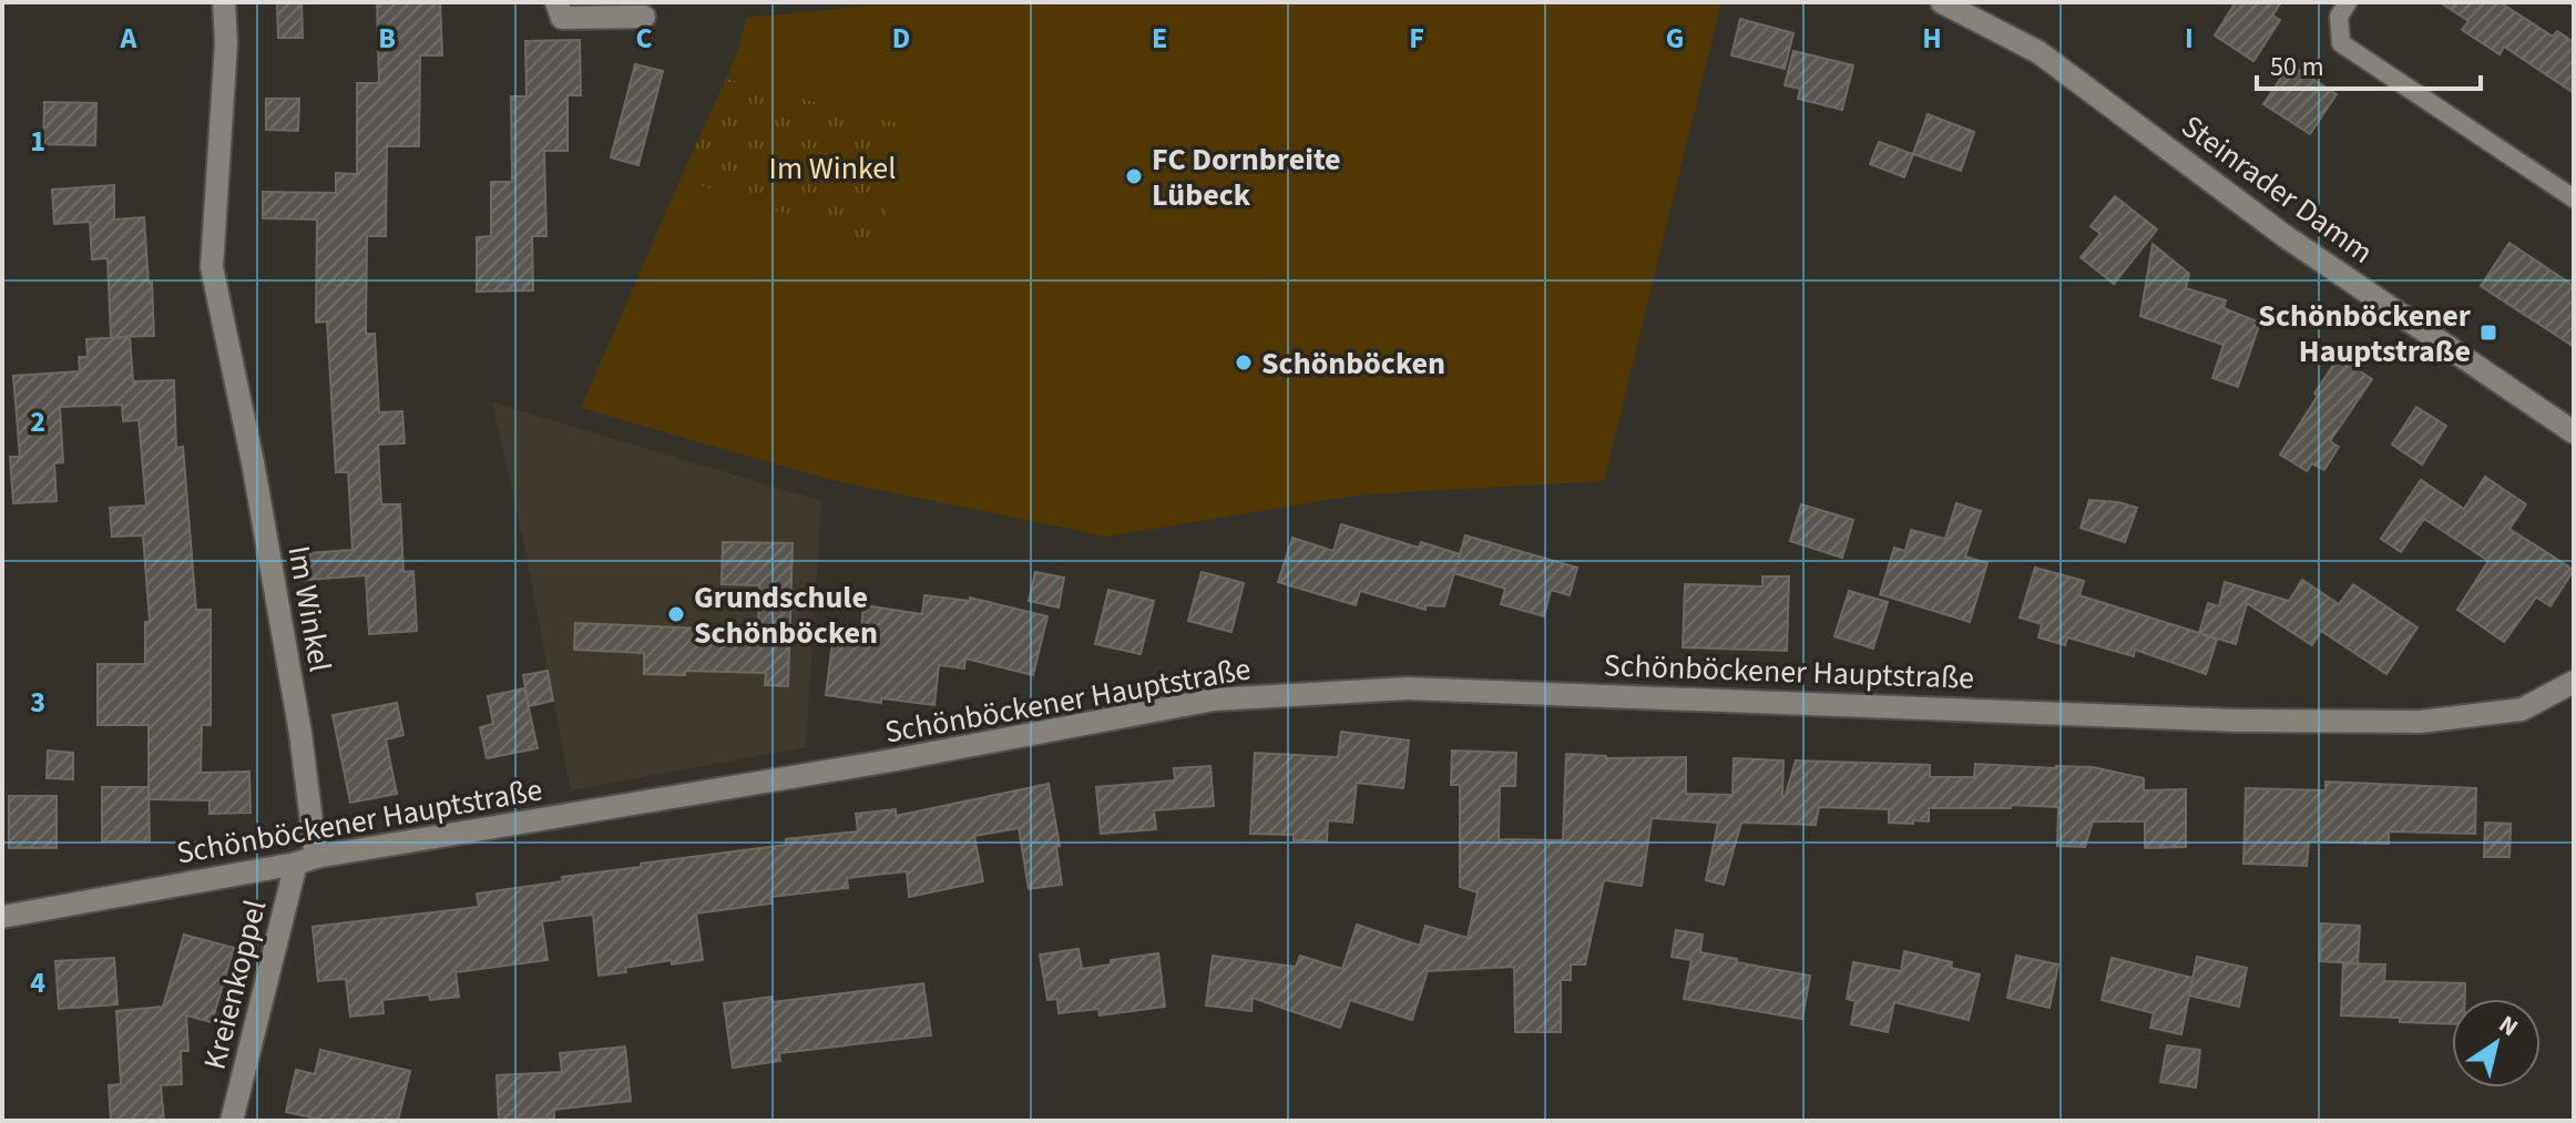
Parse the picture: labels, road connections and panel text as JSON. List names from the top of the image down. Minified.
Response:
{"streets":{"street":["Steinrader Damm","Im Winkel","Schönböckener Hauptstraße","Kreienkoppel"]},"crossings":[["Im Winkel","Schönböckener Hauptstraße"],["Im Winkel","Kreienkoppel"],["Schönböckener Hauptstraße","Kreienkoppel"]],"parks":["Im Winkel"],"places":{"other":["FC Dornbreite Lübeck","Schönböcken","Grundschule Schönböcken"],"transit":["Schönböckener Hauptstraße"]},"scale_bar":"50 m","north":"top right","grid":{"columns":["A","B","C","D","E","F","G","H","I"],"rows":["1","2","3","4"]}}
